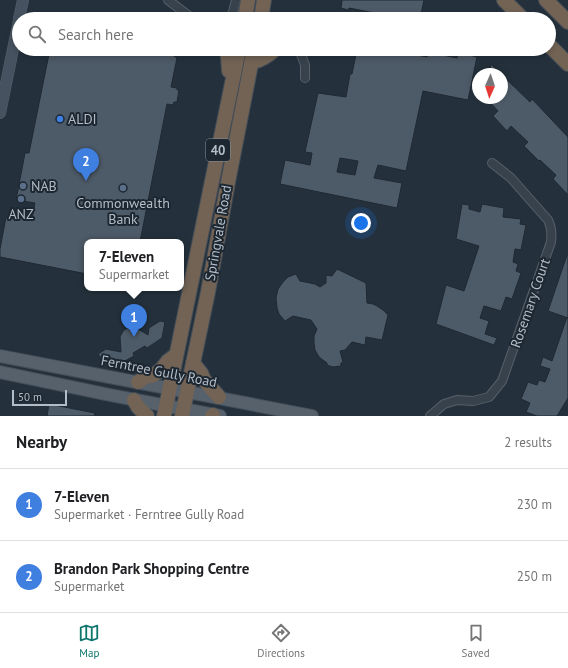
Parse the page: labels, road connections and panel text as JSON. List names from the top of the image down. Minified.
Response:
{"streets":{"highway":["40","Springvale Road"],"main road":["Ferntree Gully Road"],"street":["Rosemary Court"]},"crossings":[["Springvale Road","Ferntree Gully Road"]],"places":["ALDI","NAB","Commonwealth Bank","ANZ"],"scale_bar":"50 m","north":"bottom","page":{"search":"Search here","pins":["2","1"],"popup":["7-Eleven","Supermarket"],"scale":"50 m","heading":["Nearby","2 results"],"list":[{"mark":"1","name":"7-Eleven","note":"Supermarket · Ferntree Gully Road","value":"230 m"},{"mark":"2","name":"Brandon Park Shopping Centre","note":"Supermarket","value":"250 m"}],"nav":["Map","Directions","Saved"]}}
